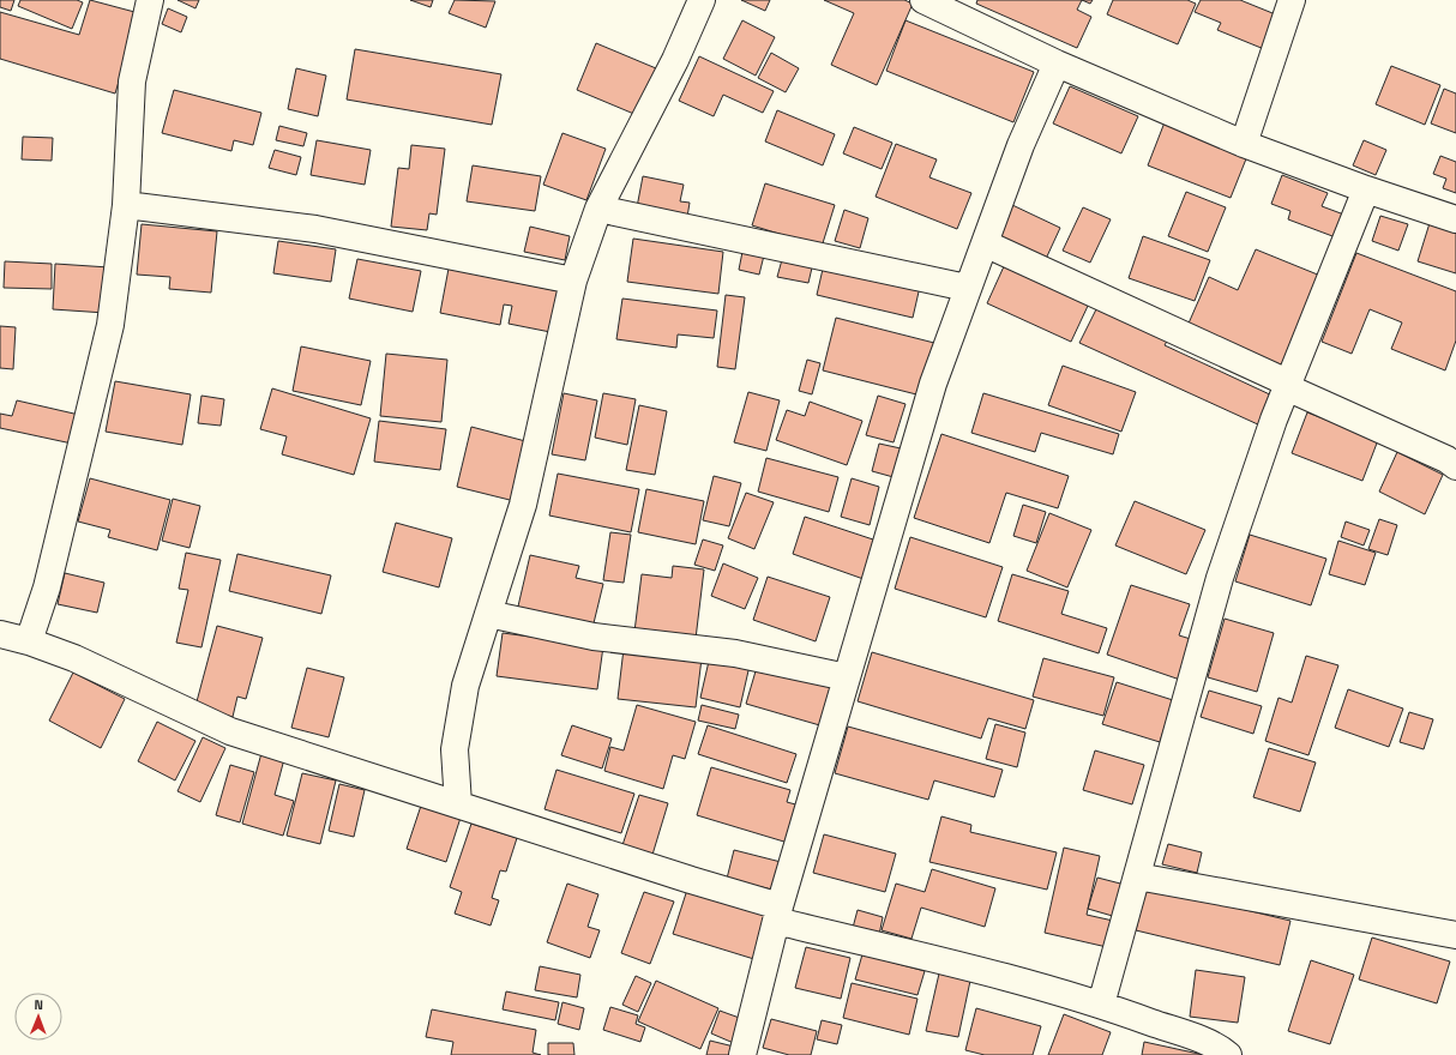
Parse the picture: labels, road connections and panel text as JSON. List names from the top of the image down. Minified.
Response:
{"north":"top"}
